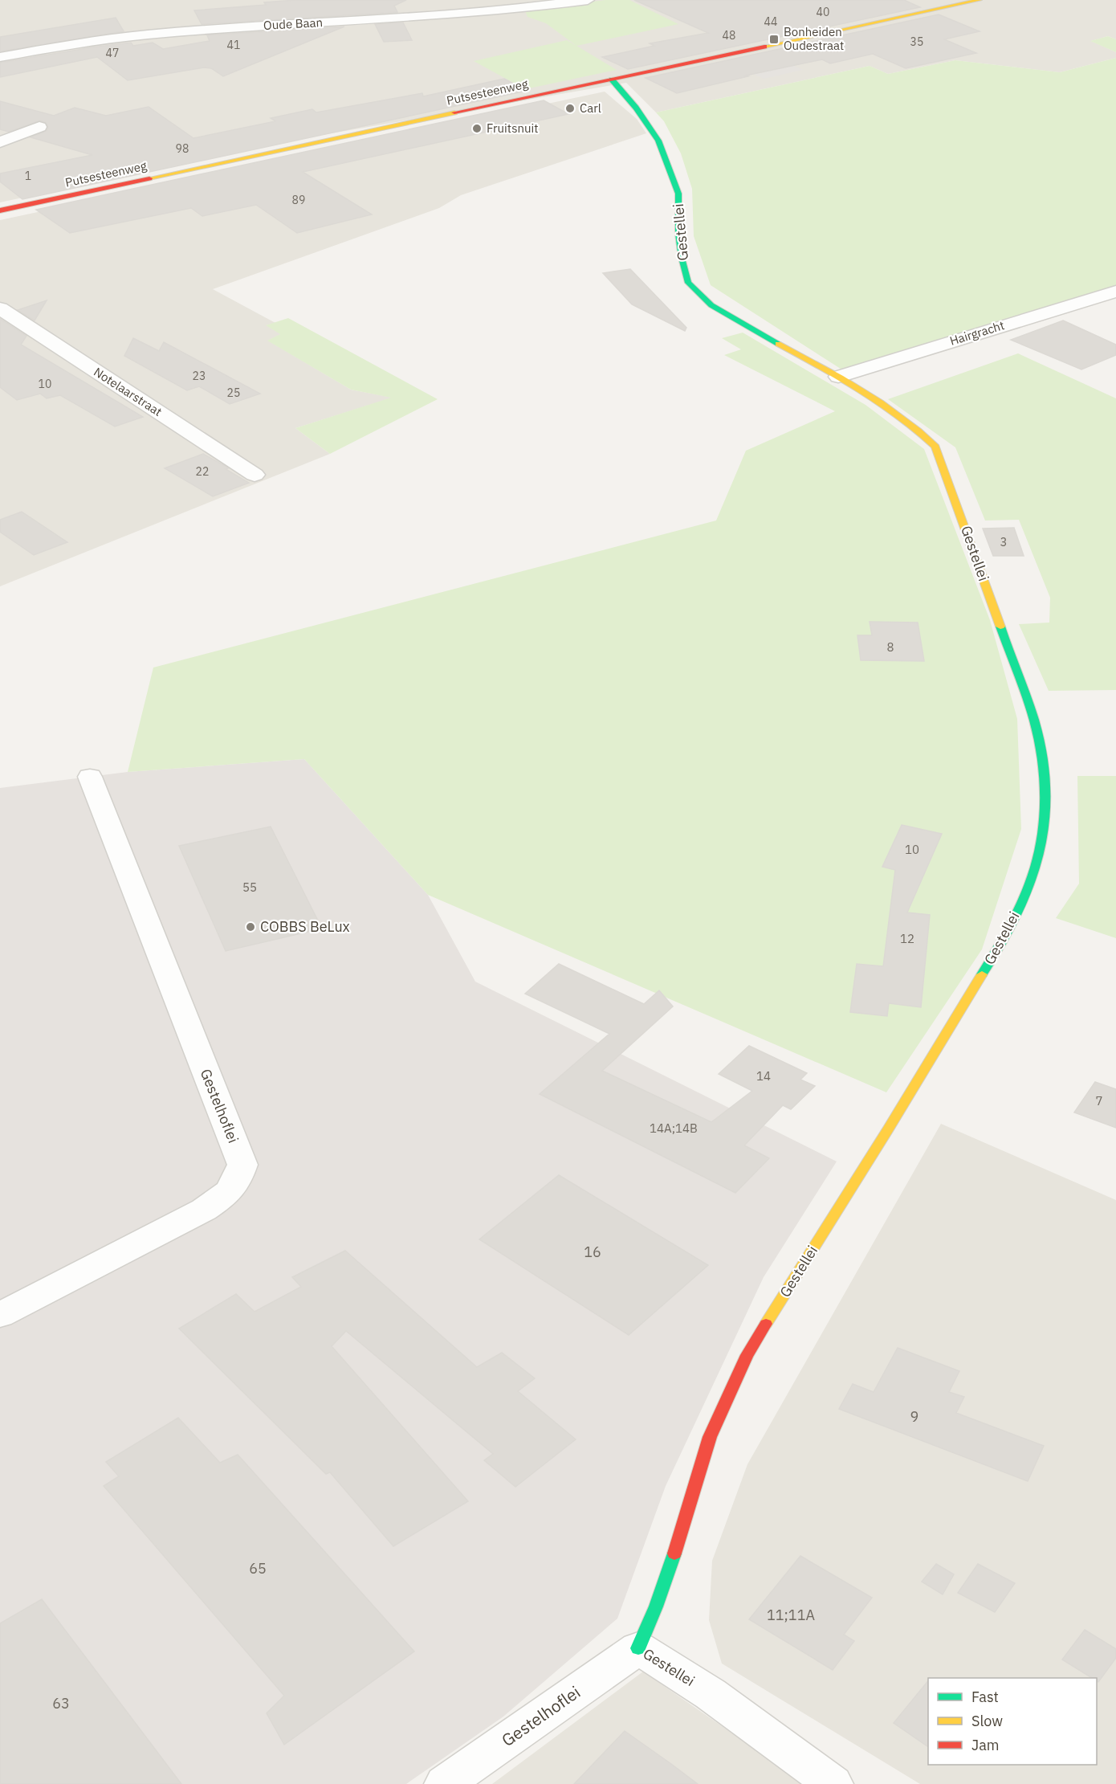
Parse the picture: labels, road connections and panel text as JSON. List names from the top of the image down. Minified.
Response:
{"streets":{"street":["Oude Baan","Putsesteenweg","Gestellei","Hairgracht","Notelaarstraat","Gestelhoflei"]},"crossings":[["Putsesteenweg","Gestellei"],["Gestellei","Hairgracht"],["Gestellei","Gestelhoflei"]],"places":{"transit":["Bonheiden Oudestraat"],"other":["Carl","Fruitsnuit","COBBS BeLux"]},"house_numbers":["40","44","48","35","41","47","98","1","89","23","10","25","22","3","8","10","55","12","14","7","14A;14B","16","9","65","11;11A","63"],"legend":["Fast","Slow","Jam"]}
